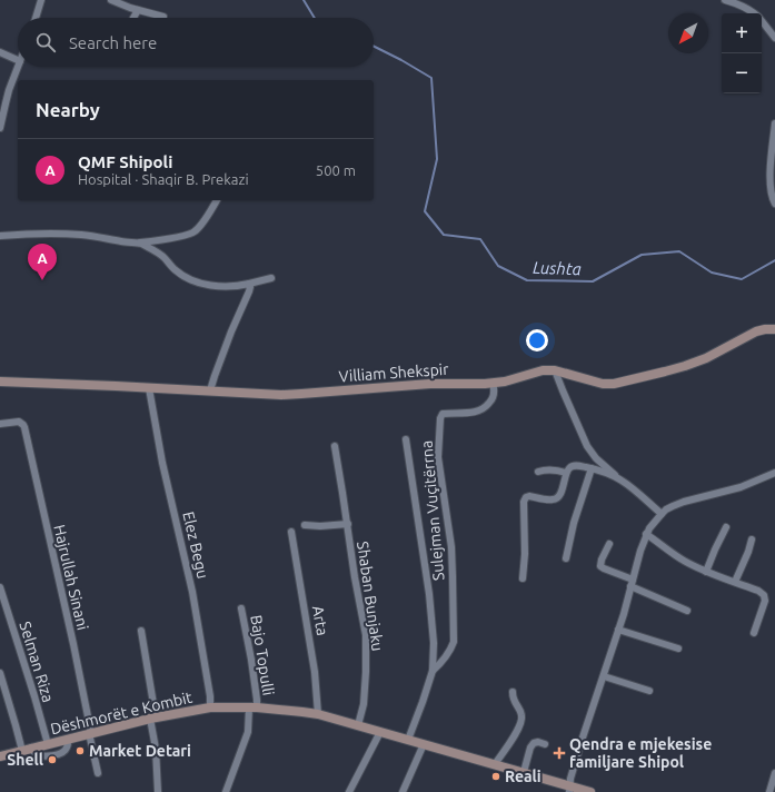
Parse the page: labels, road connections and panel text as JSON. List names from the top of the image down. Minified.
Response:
{"streets":{"street":["Villiam Shekspir","Sulejman Vuçitërrna","Elez Begu","Hajrullah Sinani","Shaban Bunjaku","Arta","Bajo Topulli","Selman Riza","Dëshmorët e Kombit"]},"crossings":[["Villiam Shekspir","Sulejman Vuçitërrna"],["Villiam Shekspir","Elez Begu"],["Sulejman Vuçitërrna","Dëshmorët e Kombit"],["Elez Begu","Dëshmorët e Kombit"],["Hajrullah Sinani","Dëshmorët e Kombit"],["Shaban Bunjaku","Dëshmorët e Kombit"],["Arta","Dëshmorët e Kombit"],["Bajo Topulli","Dëshmorët e Kombit"],["Selman Riza","Dëshmorët e Kombit"]],"water":["Lushta"],"places":{"other":["Market Detari","Shell","Reali"],"health":["Qendra e mjekesise familjare Shipol"]},"north":"bottom left","page":{"map_buttons":["+","−"],"search":"Search here","heading":"Nearby","list":[{"mark":"A","name":"QMF Shipoli","note":"Hospital · Shaqir B. Prekazi","value":"500 m"}],"pins":"A"}}
